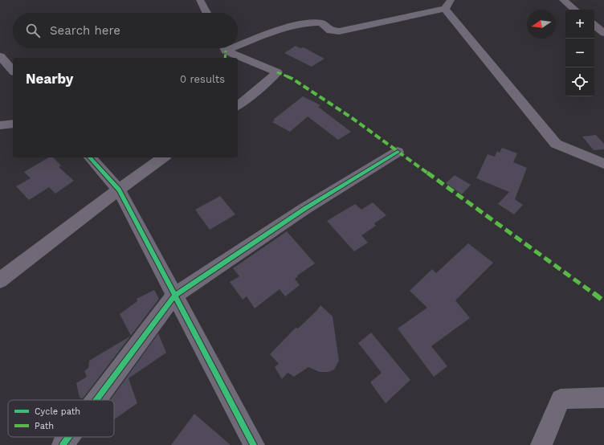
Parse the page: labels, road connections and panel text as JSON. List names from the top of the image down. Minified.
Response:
{"legend":["Cycle path","Path"],"north":"left","page":{"map_buttons":["+","−"],"search":"Search here","heading":["Nearby","0 results"]}}
